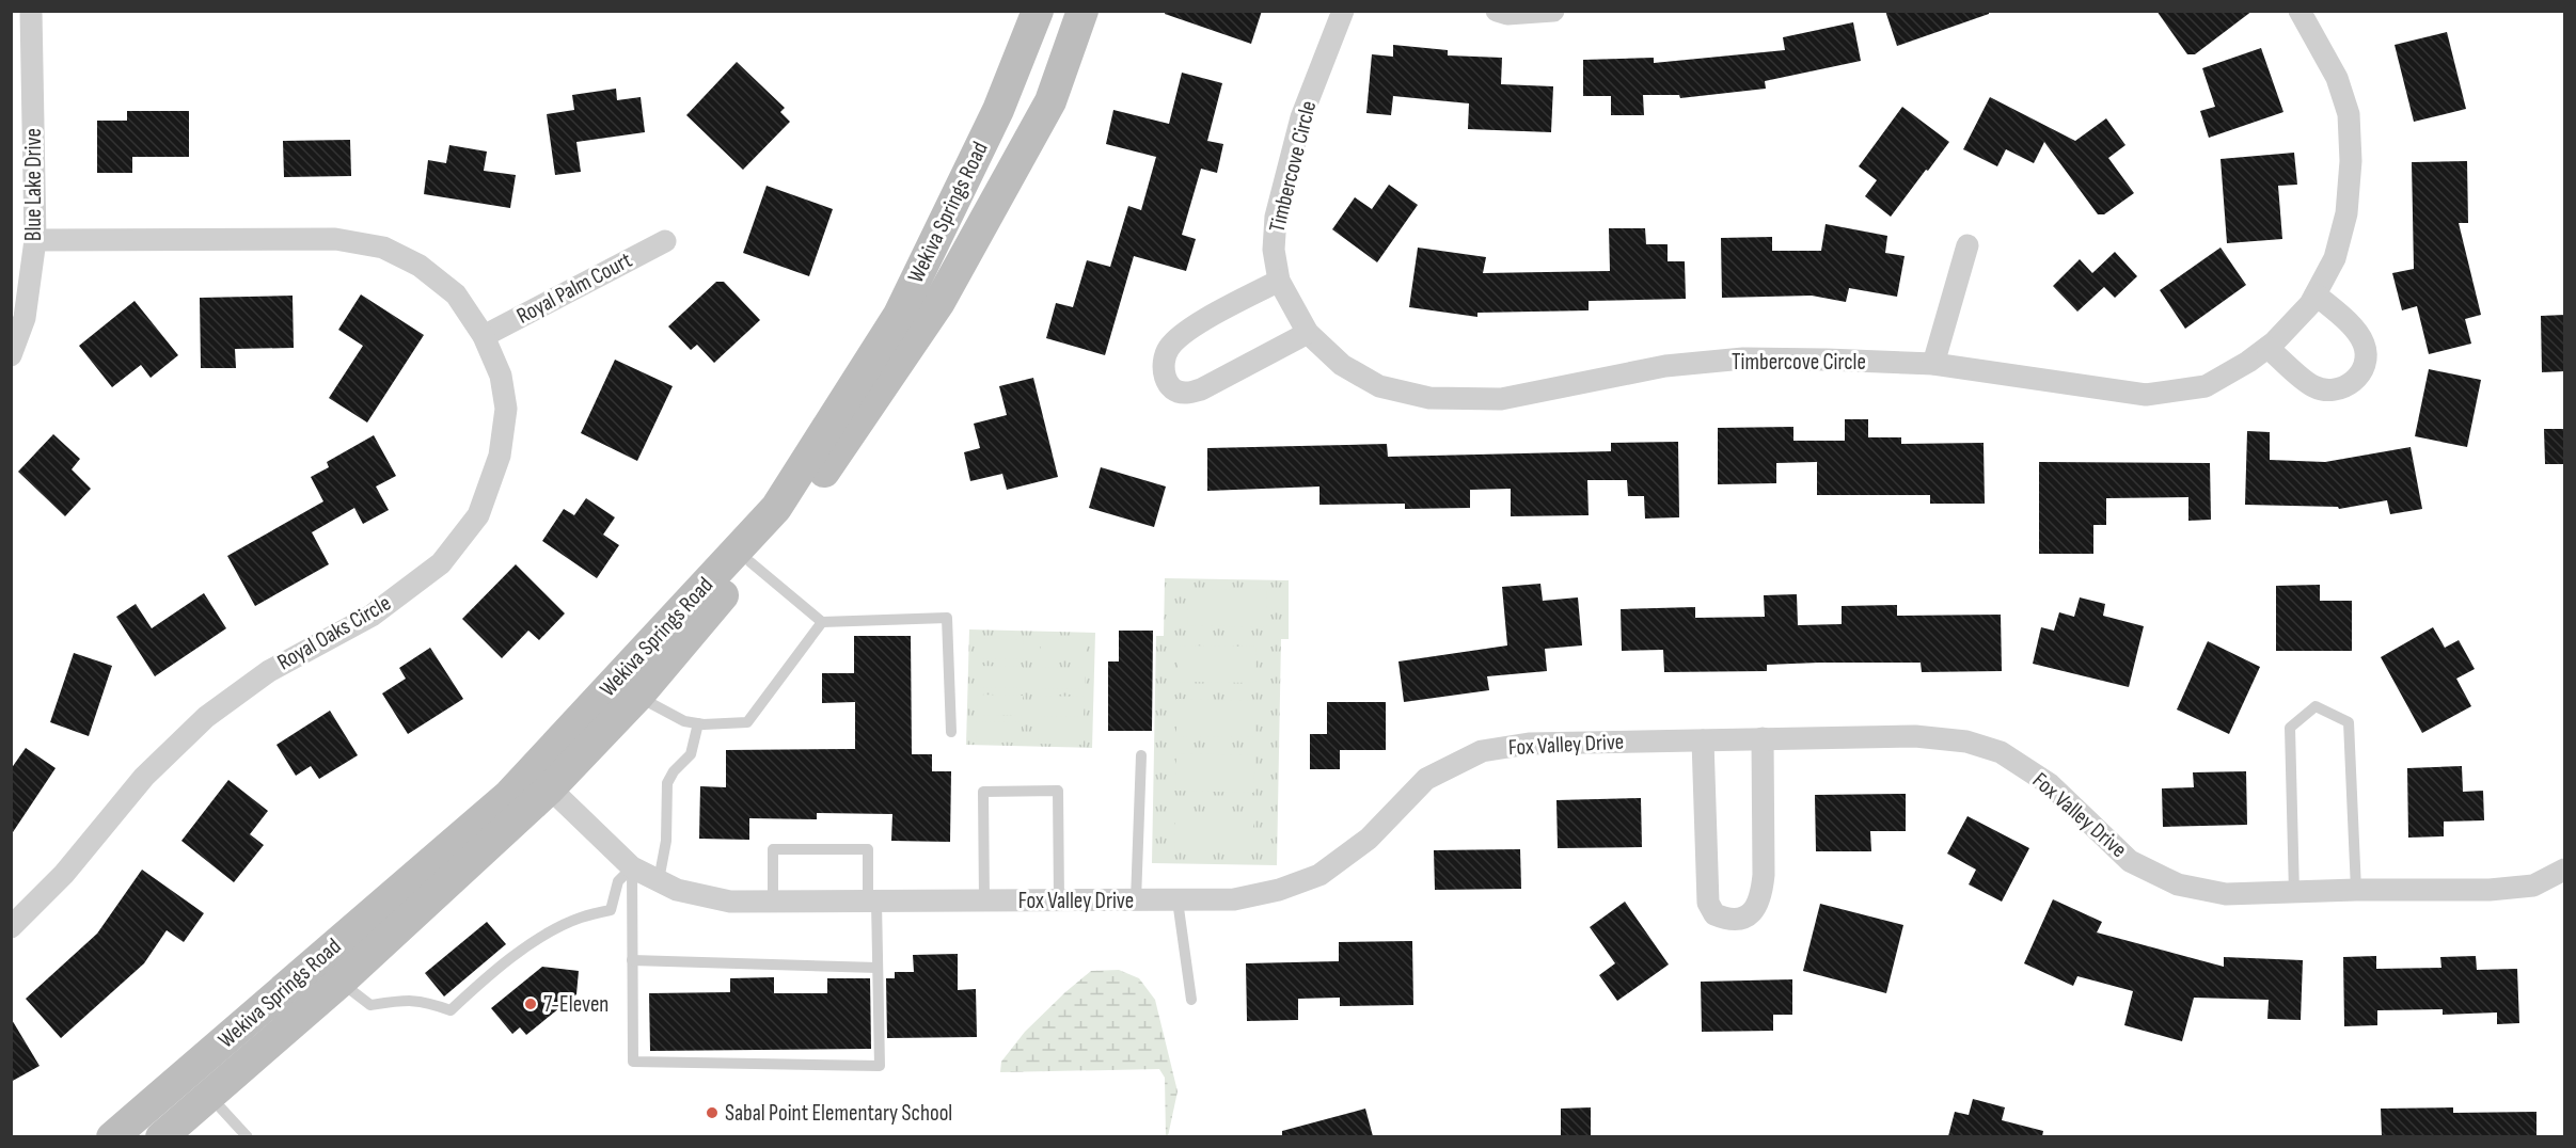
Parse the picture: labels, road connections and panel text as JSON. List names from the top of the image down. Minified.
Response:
{"streets":{"main road":["Wekiva Springs Road"],"street":["Timbercove Circle","Blue Lake Drive","Royal Palm Court","Royal Oaks Circle","Fox Valley Drive"]},"crossings":[["Blue Lake Drive","Royal Oaks Circle"],["Wekiva Springs Road","Fox Valley Drive"],["Royal Palm Court","Royal Oaks Circle"]],"places":["7-Eleven","Sabal Point Elementary School"]}
